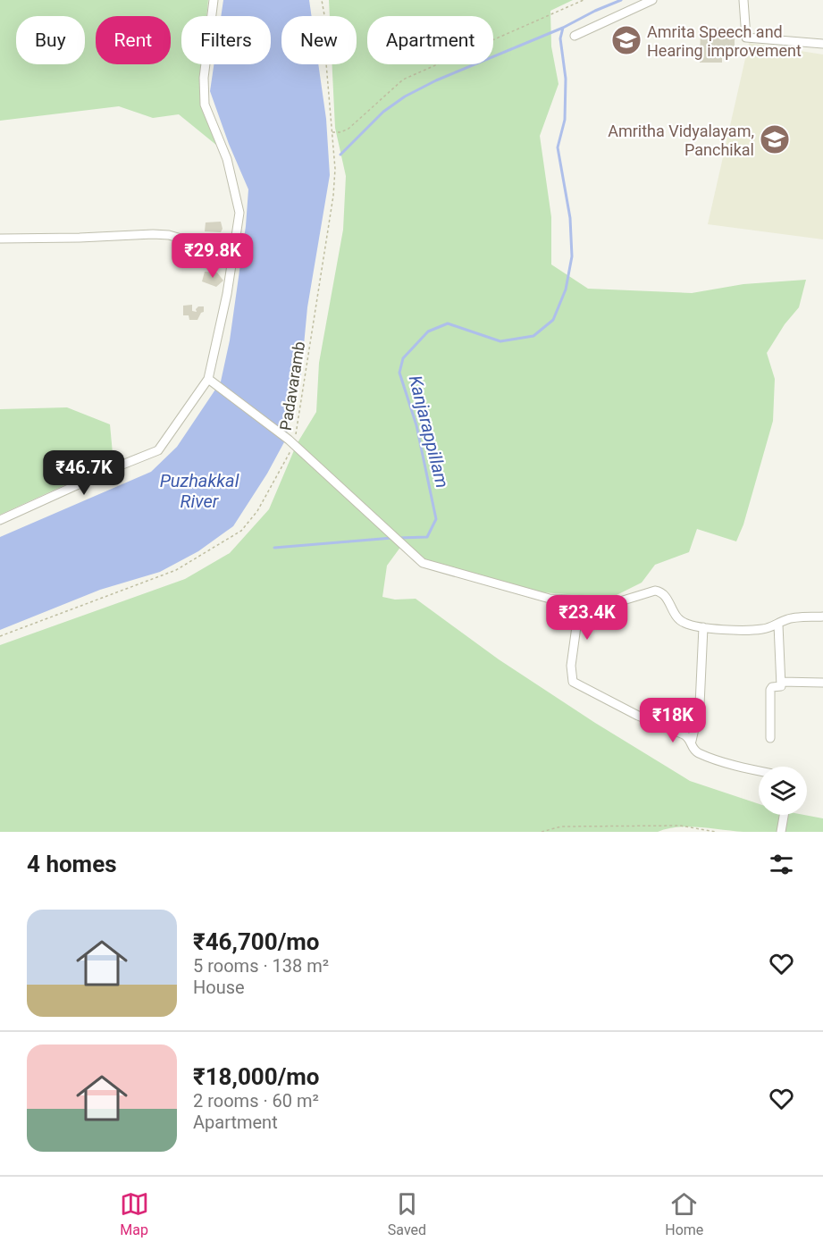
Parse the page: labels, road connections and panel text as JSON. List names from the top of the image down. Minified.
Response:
{"streets":{"path":["Padavaramb"]},"water":["Kanjarappillam","Puzhakkal River"],"places":{"school or university":["Amrita Speech and Hearing improvement","Amritha Vidyalayam, Panchikal"]},"page":{"chip":["Buy","Rent","Filters","New","Apartment"],"price":["₹29.8K","₹46.7K","₹23.4K","₹18K"],"heading":"4 homes","list":[{"name":"₹46,700/mo","note":"5 rooms · 138 m² · House"},{"name":"₹18,000/mo","note":"2 rooms · 60 m² · Apartment"}],"tabs":["Map","Saved","Home"]}}
